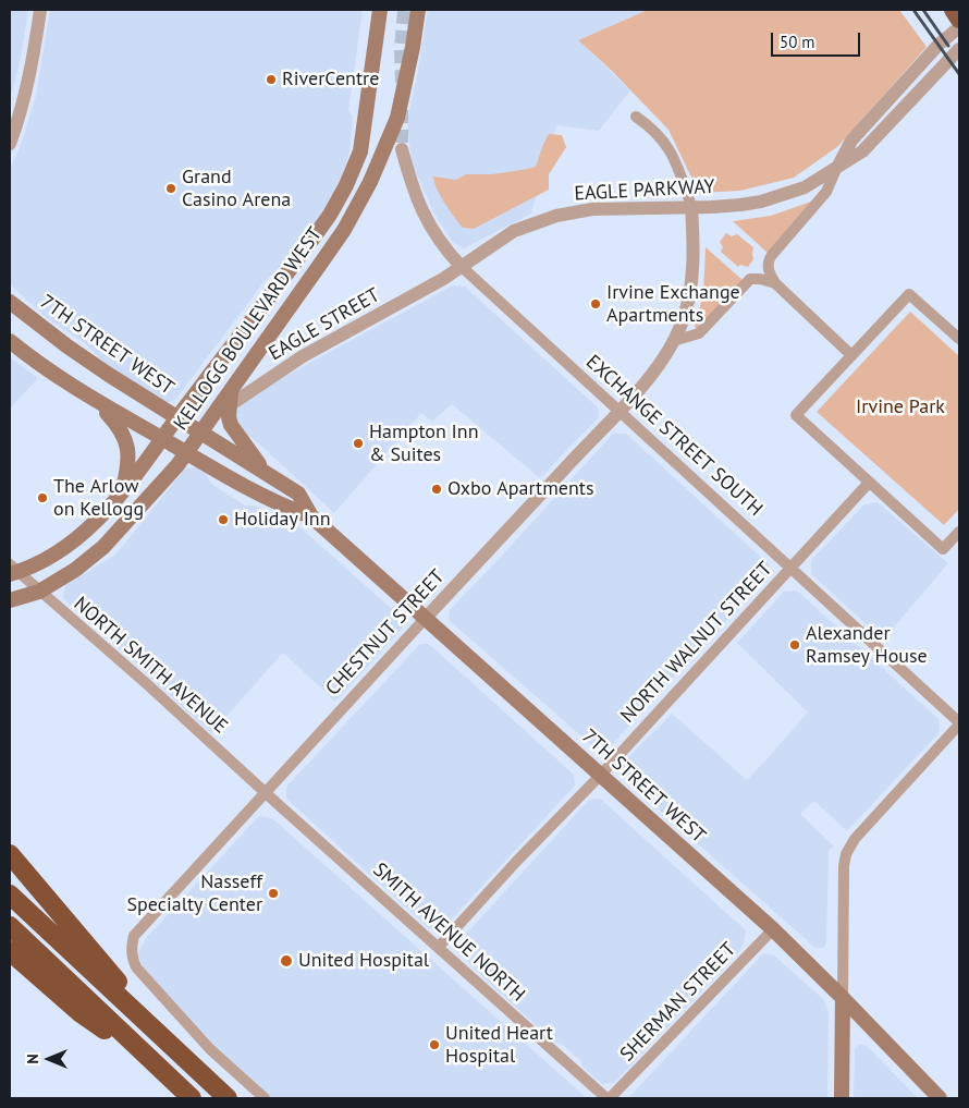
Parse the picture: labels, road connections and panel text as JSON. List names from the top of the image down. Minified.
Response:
{"streets":{"main road":["KELLOGG BOULEVARD WEST","7TH STREET WEST"],"street":["EAGLE PARKWAY","EAGLE STREET","EXCHANGE STREET SOUTH","CHESTNUT STREET","NORTH WALNUT STREET","NORTH SMITH AVENUE","SMITH AVENUE NORTH","SHERMAN STREET"]},"crossings":[["EAGLE PARKWAY","EAGLE STREET"],["EAGLE PARKWAY","EXCHANGE STREET SOUTH"],["EAGLE PARKWAY","CHESTNUT STREET"],["EAGLE STREET","KELLOGG BOULEVARD WEST"],["EAGLE STREET","EXCHANGE STREET SOUTH"],["KELLOGG BOULEVARD WEST","7TH STREET WEST"],["KELLOGG BOULEVARD WEST","NORTH SMITH AVENUE"],["7TH STREET WEST","CHESTNUT STREET"],["7TH STREET WEST","NORTH WALNUT STREET"],["7TH STREET WEST","SHERMAN STREET"],["EXCHANGE STREET SOUTH","CHESTNUT STREET"],["EXCHANGE STREET SOUTH","NORTH WALNUT STREET"],["CHESTNUT STREET","NORTH SMITH AVENUE"],["CHESTNUT STREET","SMITH AVENUE NORTH"],["NORTH WALNUT STREET","SMITH AVENUE NORTH"],["NORTH SMITH AVENUE","SMITH AVENUE NORTH"],["SMITH AVENUE NORTH","SHERMAN STREET"]],"parks":["Irvine Park"],"places":["RiverCentre","Grand Casino Arena","Irvine Exchange Apartments","Hampton Inn & Suites","Oxbo Apartments","The Arlow on Kellogg","Holiday Inn","Alexander Ramsey House","Nasseff Specialty Center","United Hospital","United Heart Hospital"],"scale_bar":"50 m","north":"left"}
